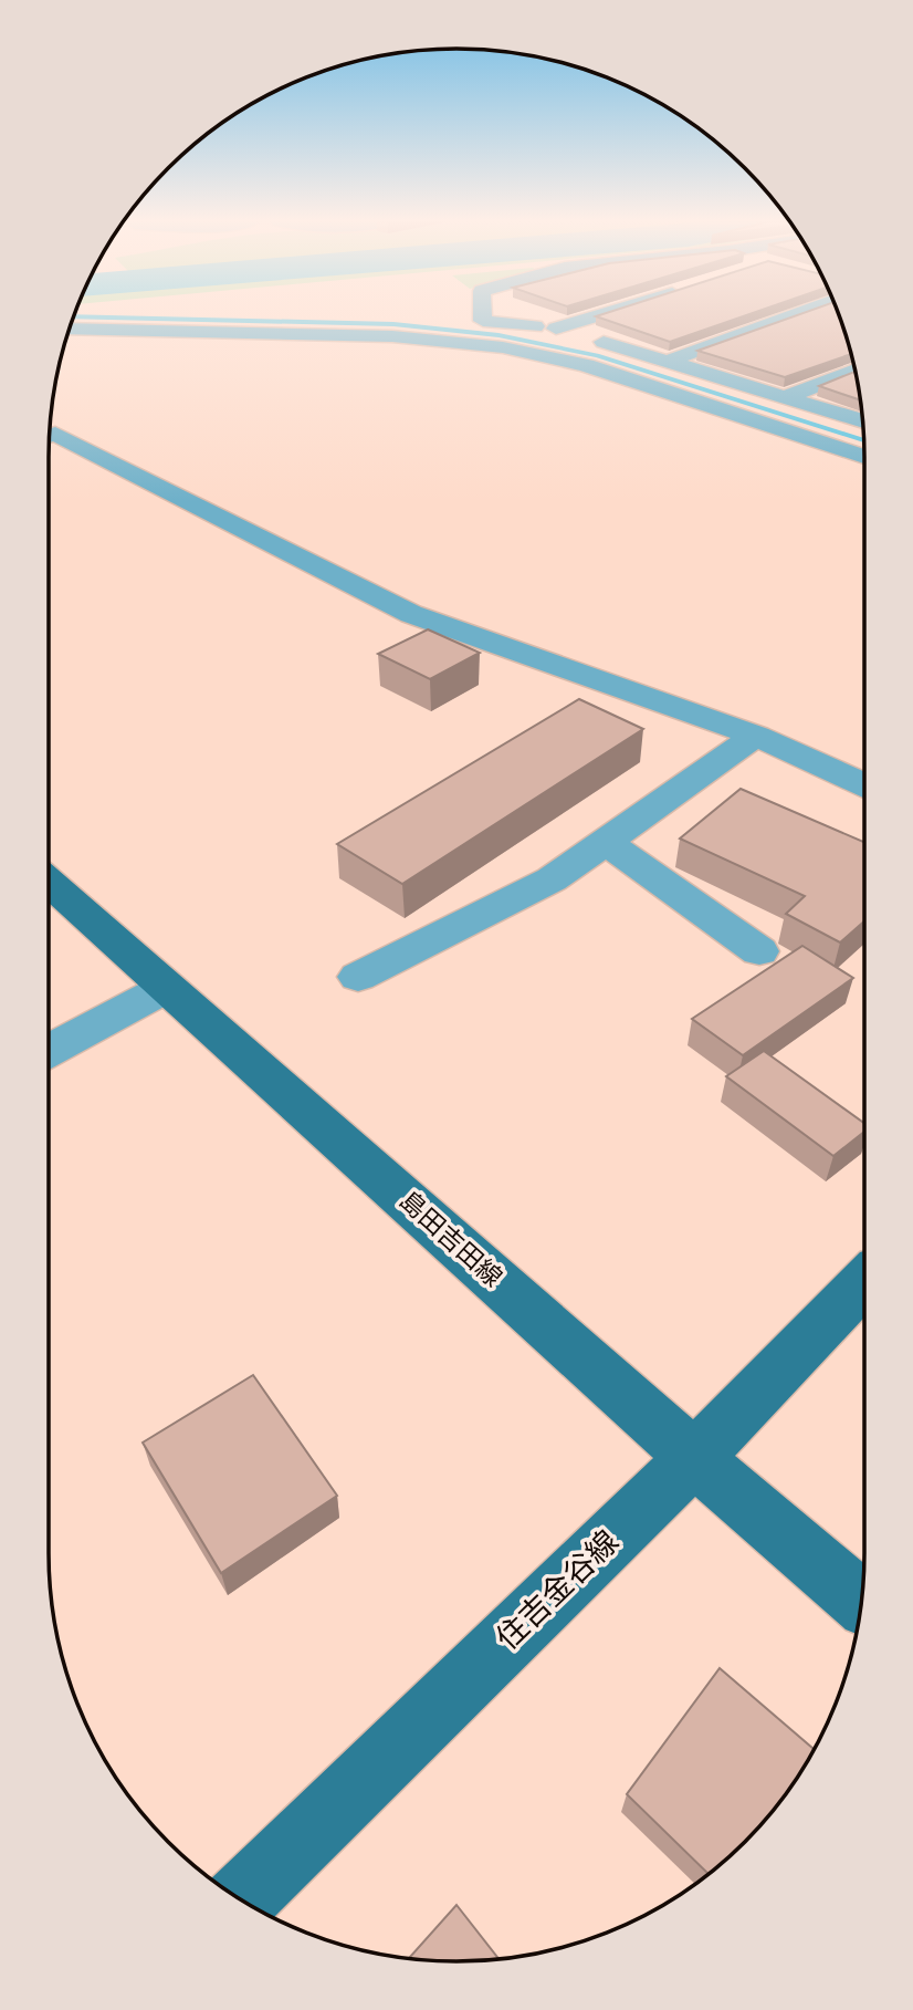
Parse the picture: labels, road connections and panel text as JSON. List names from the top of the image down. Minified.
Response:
{"streets":{"main road":["島田吉田線","住吉金谷線"]},"crossings":[["島田吉田線","住吉金谷線"]]}
